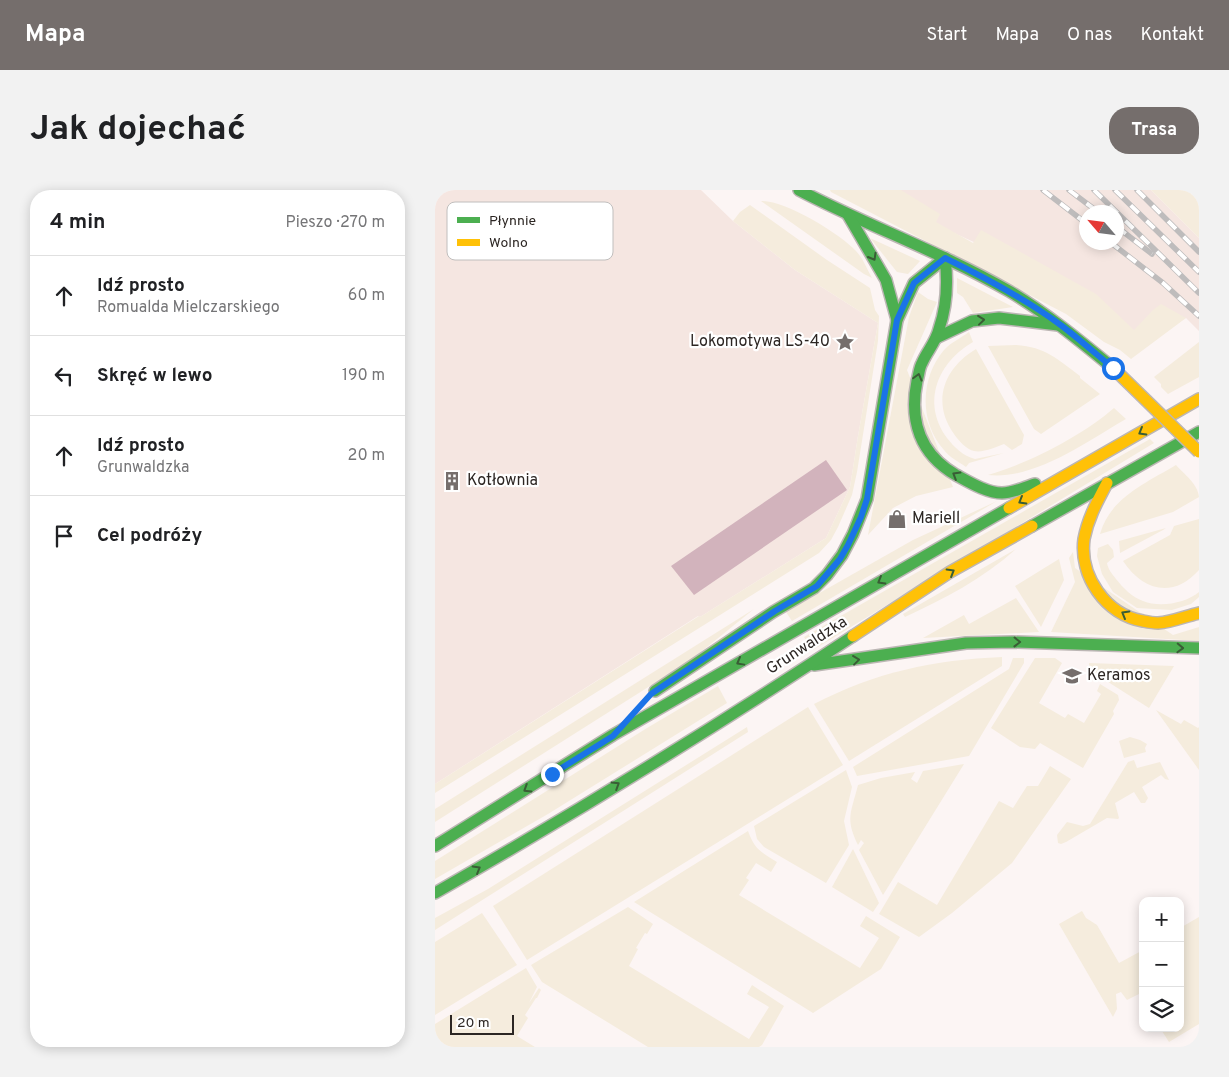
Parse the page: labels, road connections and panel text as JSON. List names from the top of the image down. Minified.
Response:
{"streets":{"main road":["Grunwaldzka"]},"places":{"place":["Lokomotywa LS-40"],"building":["Kotłownia"],"shop":["Mariell"],"school or university":["Keramos"]},"legend":["Płynnie","Wolno"],"scale_bar":"20 m","north":"top left","page":{"header":"Mapa","nav":["Start","Mapa","O nas","Kontakt"],"buttons":"Trasa","title":"Jak dojechać","heading":["4 min","Pieszo · 270 m"],"list":[["Idź prosto","Romualda Mielczarskiego","60 m"],["Skręć w lewo","190 m"],["Idź prosto","Grunwaldzka","20 m"],"Cel podróży"],"map_buttons":["+","−"],"scale":"20 m"}}
